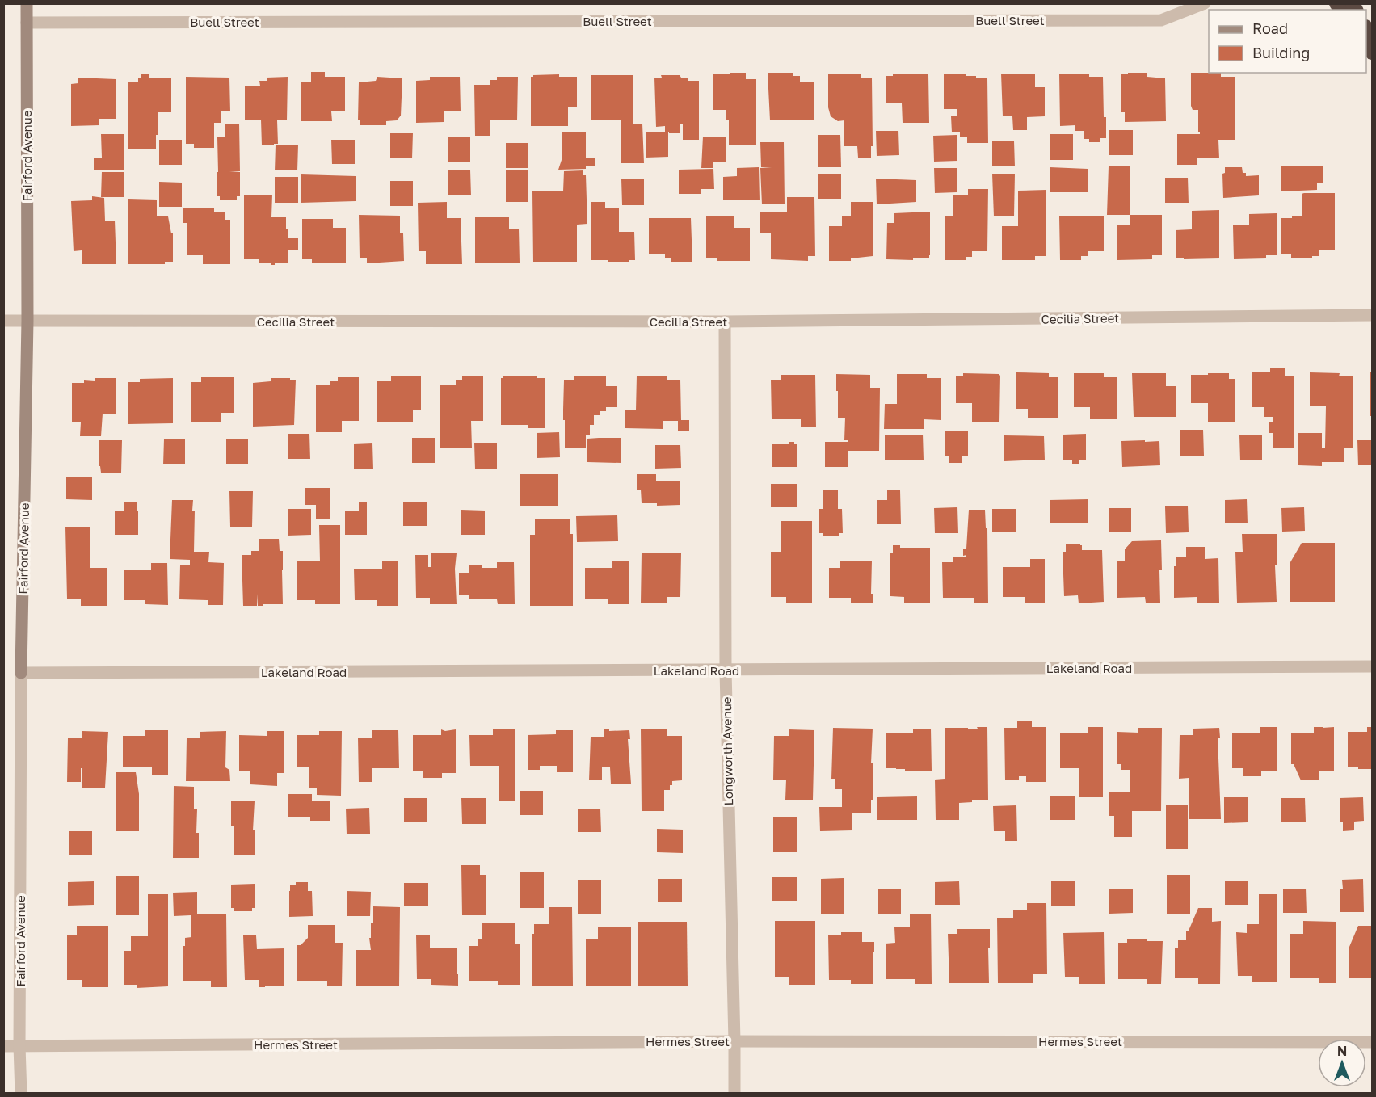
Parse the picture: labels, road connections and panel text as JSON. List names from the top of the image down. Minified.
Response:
{"streets":{"street":["Buell Street","Fairford Avenue","Cecilia Street","Lakeland Road","Longworth Avenue","Hermes Street"]},"crossings":[["Buell Street","Fairford Avenue"],["Fairford Avenue","Cecilia Street"],["Fairford Avenue","Lakeland Road"],["Fairford Avenue","Hermes Street"],["Cecilia Street","Longworth Avenue"],["Lakeland Road","Longworth Avenue"],["Longworth Avenue","Hermes Street"]],"legend":["Road","Building"],"north":"top"}
